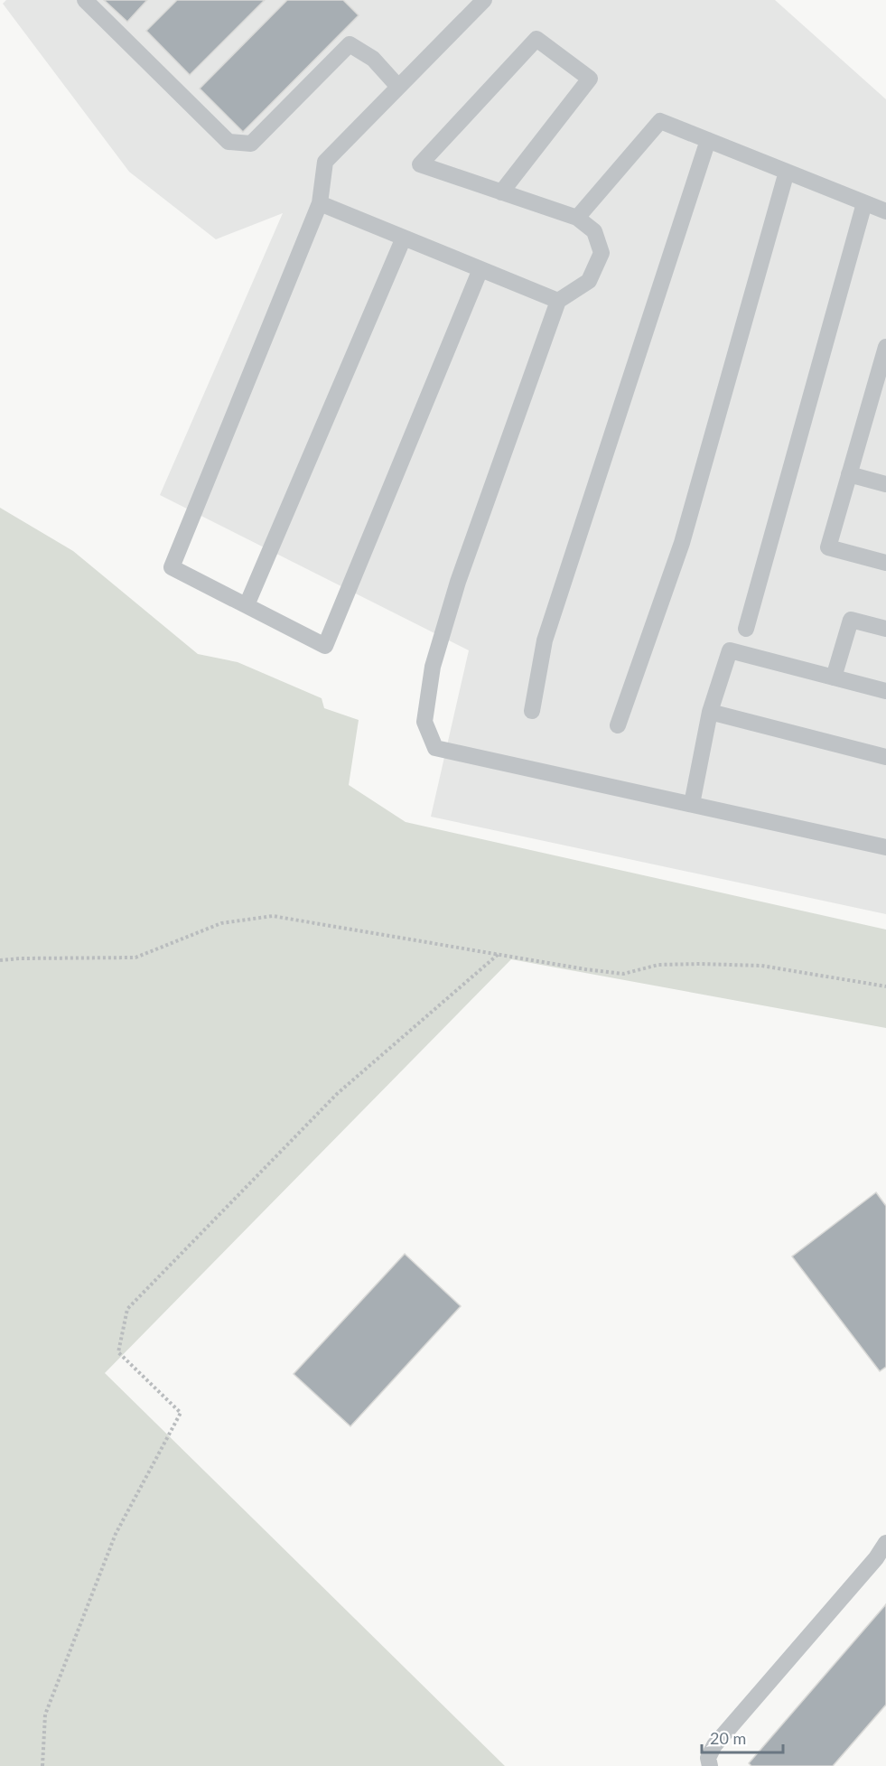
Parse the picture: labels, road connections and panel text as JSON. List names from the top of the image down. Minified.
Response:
{"scale_bar":"20 m"}
